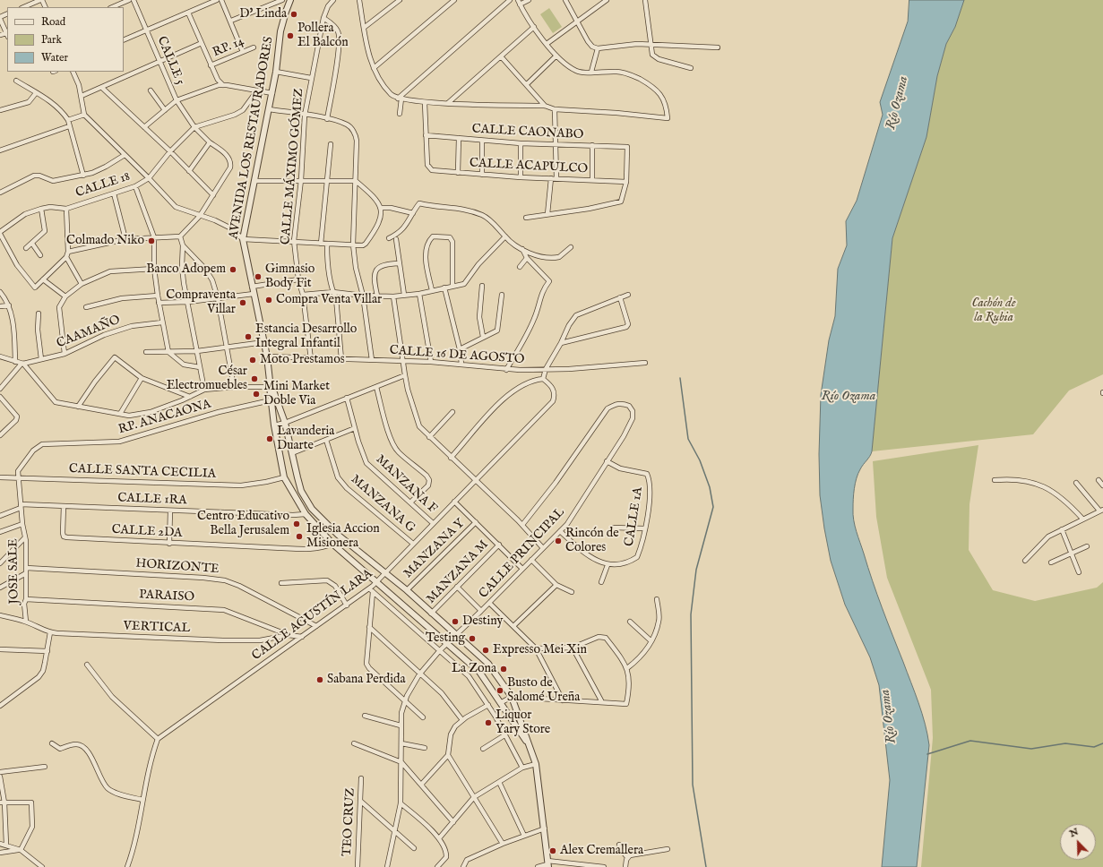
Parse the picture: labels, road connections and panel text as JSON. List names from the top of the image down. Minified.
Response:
{"streets":{"street":["RP. 14","CALLE 5","CALLE CAONABO","AVENIDA LOS RESTAURADORES","CALLE MÁXIMO GÓMEZ","CALLE ACAPULCO","CALLE 18","CAAMAÑO","CALLE 16 DE AGOSTO","RP. ANACAONA","CALLE SANTA CECILIA","MANZANA F","CALLE 1RA","MANZANA G","CALLE 1A","CALLE 2DA","MANZANA Y","CALLE PRINCIPAL","HORIZONTE","JOSE SALE","MANZANA M","PARAISO","CALLE AGUSTÍN LARA","VERTICAL","TEO CRUZ"]},"crossings":[["CALLE 5","CALLE 18"],["CALLE CAONABO","CALLE ACAPULCO"],["AVENIDA LOS RESTAURADORES","CALLE 16 DE AGOSTO"],["AVENIDA LOS RESTAURADORES","MANZANA Y"],["AVENIDA LOS RESTAURADORES","CALLE PRINCIPAL"],["AVENIDA LOS RESTAURADORES","MANZANA M"],["AVENIDA LOS RESTAURADORES","CALLE AGUSTÍN LARA"],["CALLE MÁXIMO GÓMEZ","CALLE 16 DE AGOSTO"],["RP. ANACAONA","CALLE SANTA CECILIA"],["RP. ANACAONA","JOSE SALE"],["CALLE SANTA CECILIA","JOSE SALE"],["MANZANA F","CALLE AGUSTÍN LARA"],["CALLE 1RA","CALLE 2DA"],["CALLE 1RA","JOSE SALE"],["MANZANA G","CALLE AGUSTÍN LARA"],["CALLE 1A","CALLE PRINCIPAL"],["HORIZONTE","JOSE SALE"],["HORIZONTE","CALLE AGUSTÍN LARA"],["JOSE SALE","PARAISO"],["JOSE SALE","VERTICAL"],["PARAISO","CALLE AGUSTÍN LARA"],["PARAISO","VERTICAL"]],"water":["Río Ozama"],"parks":["Cachón de la Rubia"],"places":["D' Linda","Pollera El Balcón","Colmado Niko","Banco Adopem","Gimnasio Body Fit","Compra Venta Villar","Compraventa Villar","Estancia Desarrollo Integral Infantil","Moto Prestamos","César Electromuebles","Mini Market Doble Via","Lavanderia Duarte","Centro Educativo Bella Jerusalem","Iglesia Accion Misionera","Rincón de Colores","Destiny","Testing","Expresso Mei Xin","La Zona","Sabana Perdida","Busto de Salomé Ureña","Liquor Yary Store","Alex Cremallera"],"legend":["Road","Park","Water"],"north":"top left"}
